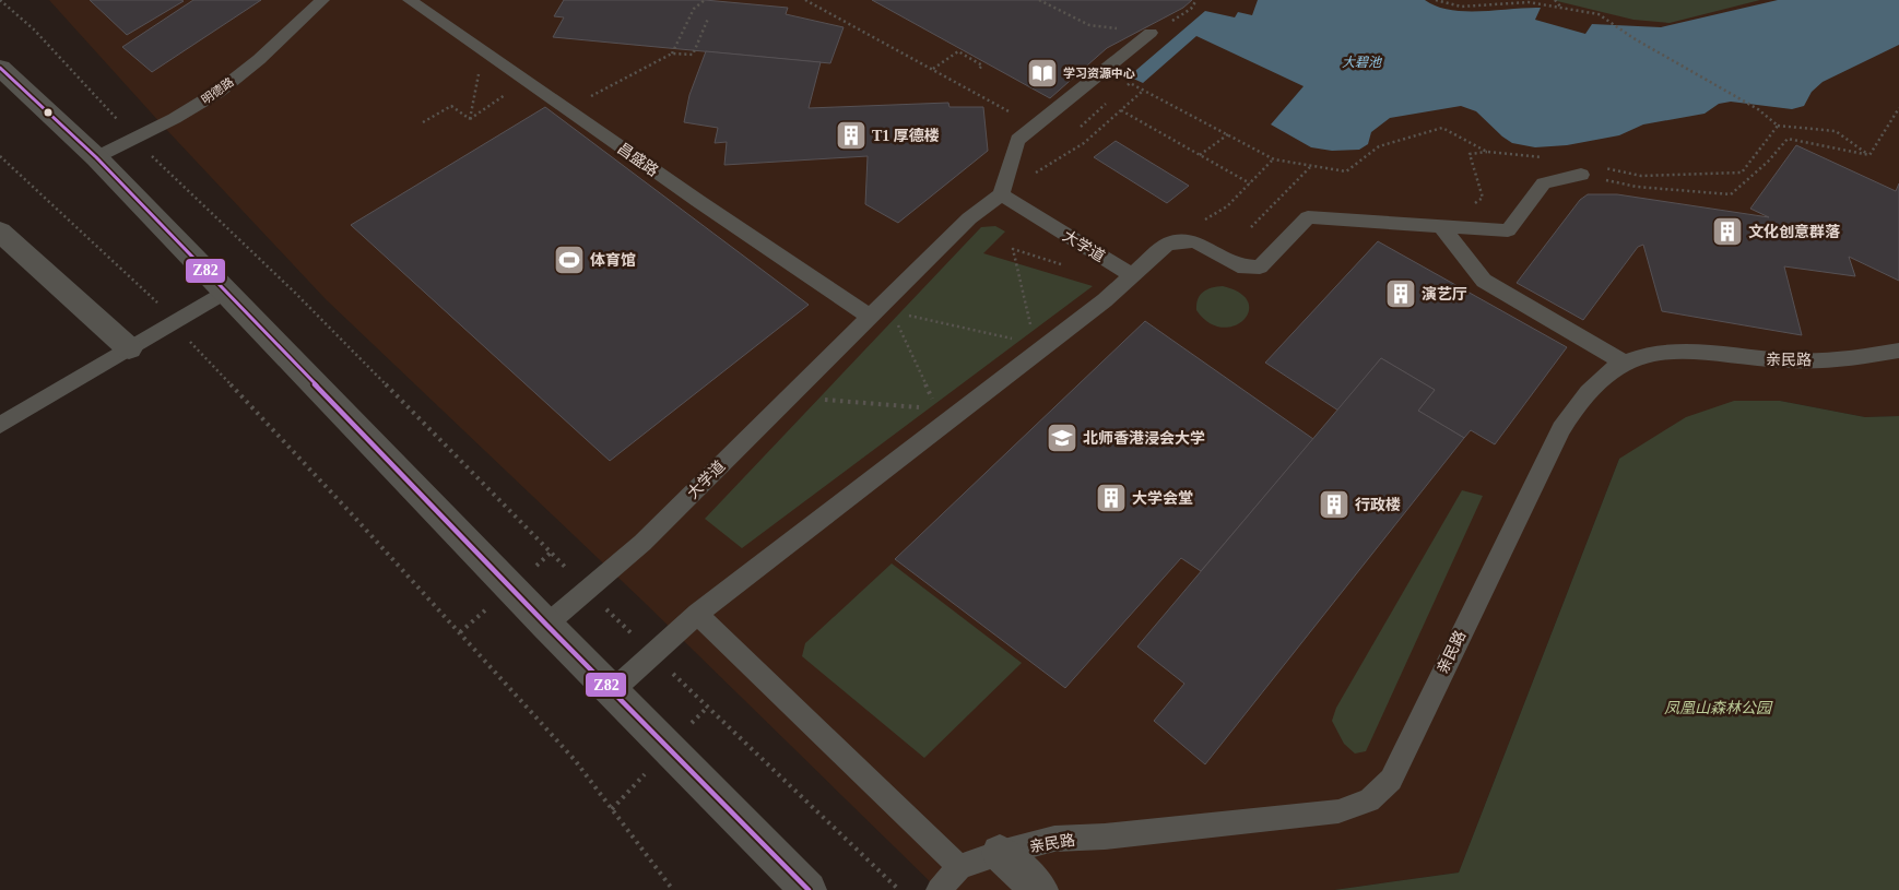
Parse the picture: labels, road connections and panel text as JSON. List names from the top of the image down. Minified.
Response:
{"streets":{"lane":["明德路","昌盛路","大学道","亲民路"]},"crossings":[["昌盛路","大学道"]],"water":["大碧池"],"parks":["凤凰山森林公园"],"places":{"library":["学习资源中心"],"building":["T1 厚德楼","文化创意群落","演艺厅","大学会堂","行政楼"],"sports":["体育馆"],"school or university":["北师香港浸会大学"]},"lines":["transit line Z82"]}
